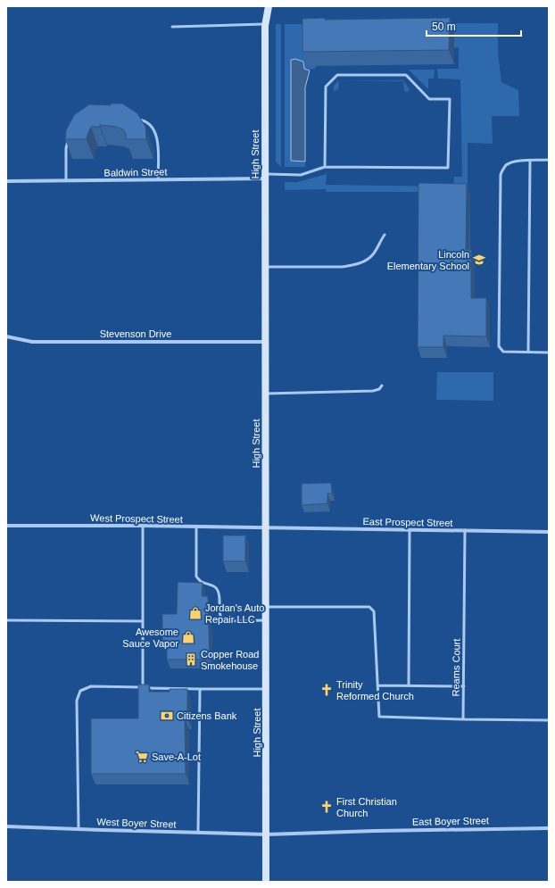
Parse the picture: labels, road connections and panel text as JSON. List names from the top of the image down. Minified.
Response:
{"streets":{"main road":["High Street"],"street":["Baldwin Street","Stevenson Drive","West Prospect Street","East Prospect Street","East Boyer Street","West Boyer Street"],"lane":["Reams Court"]},"crossings":[["High Street","Baldwin Street"],["High Street","Stevenson Drive"],["High Street","West Prospect Street"],["High Street","East Prospect Street"],["High Street","East Boyer Street"],["High Street","West Boyer Street"],["West Prospect Street","East Prospect Street"],["East Prospect Street","Reams Court"],["East Boyer Street","West Boyer Street"]],"places":{"school or university":["Lincoln Elementary School"],"shop":["Jordan's Auto Repair LLC","Awesome Sauce Vapor"],"building":["Copper Road Smokehouse"],"church":["Trinity Reformed Church","First Christian Church"],"bank":["Citizens Bank"],"supermarket":["Save-A-Lot"]},"scale_bar":"50 m"}
